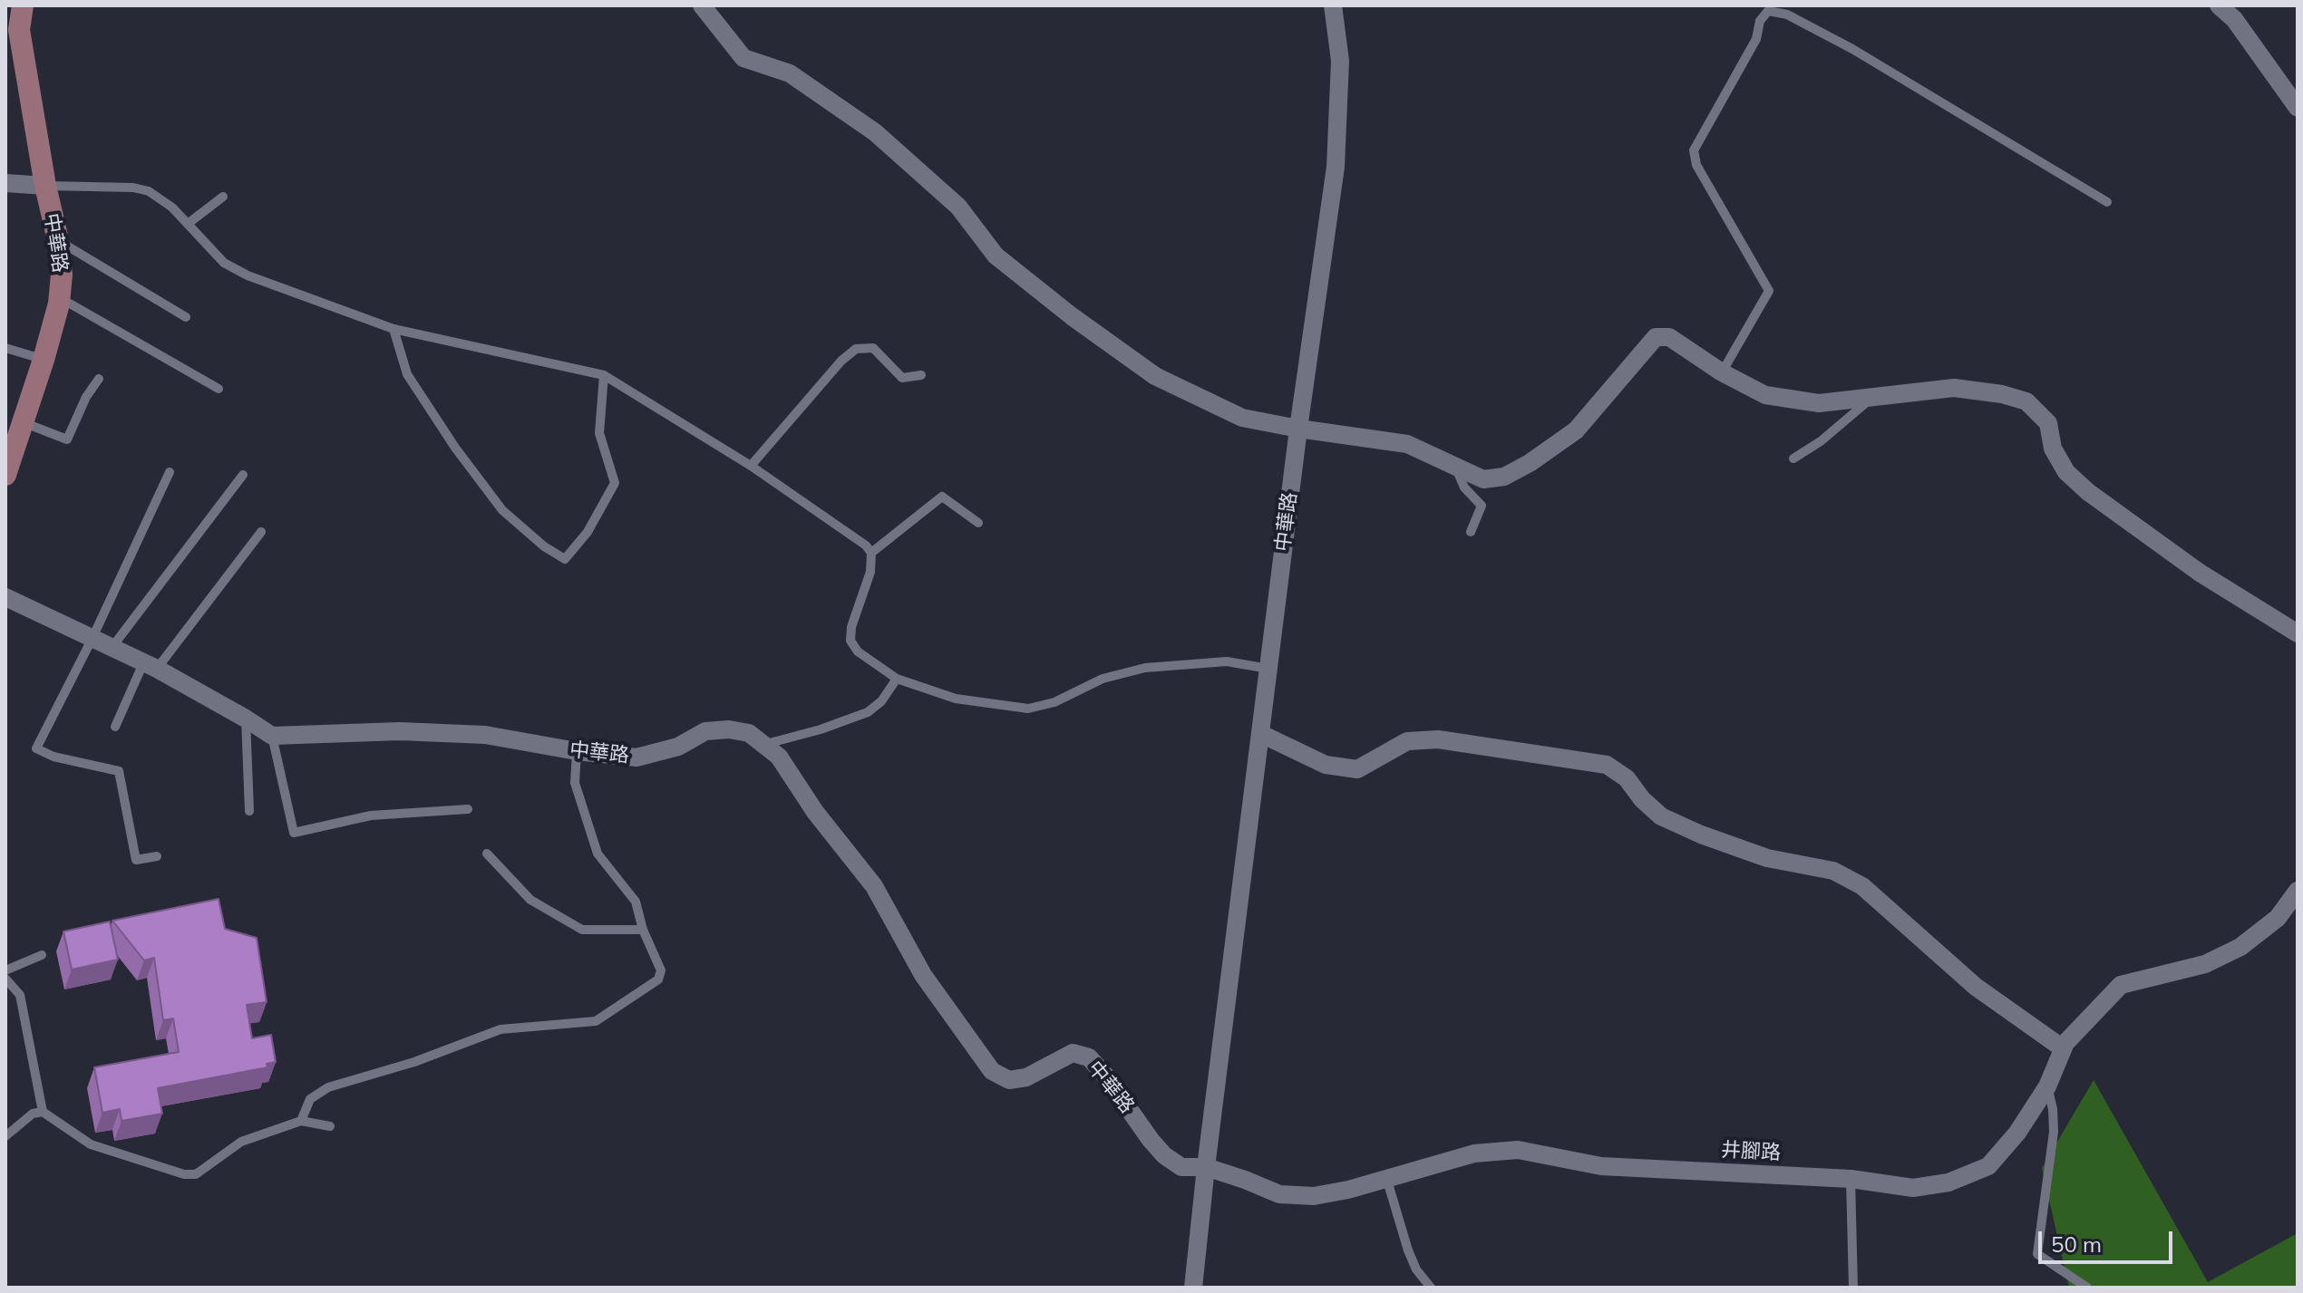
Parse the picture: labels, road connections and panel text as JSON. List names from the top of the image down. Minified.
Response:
{"streets":{"street":["中華路","井腳路"]},"crossings":[["中華路","井腳路"]],"scale_bar":"50 m"}
